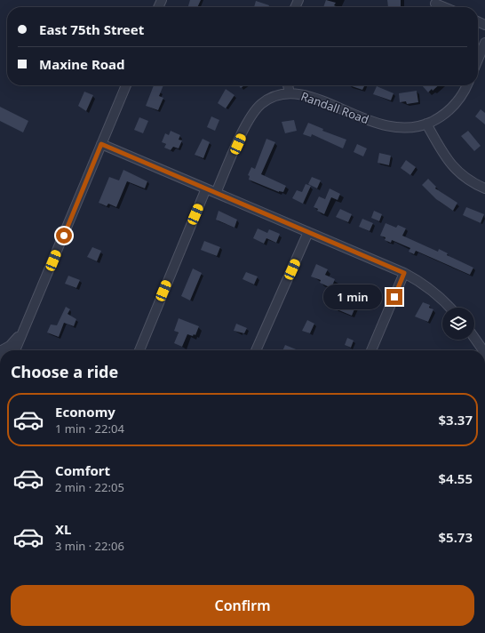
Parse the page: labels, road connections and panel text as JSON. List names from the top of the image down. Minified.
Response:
{"streets":{"street":["Randall Road"]},"page":{"banner":["East 75th Street","Maxine Road"],"bubble":"1 min","heading":"Choose a ride","list":[{"name":"Economy","note":"1 min · 22:04","value":"$3.37"},{"name":"Comfort","note":"2 min · 22:05","value":"$4.55"},{"name":"XL","note":"3 min · 22:06","value":"$5.73"}],"buttons":"Confirm"}}
